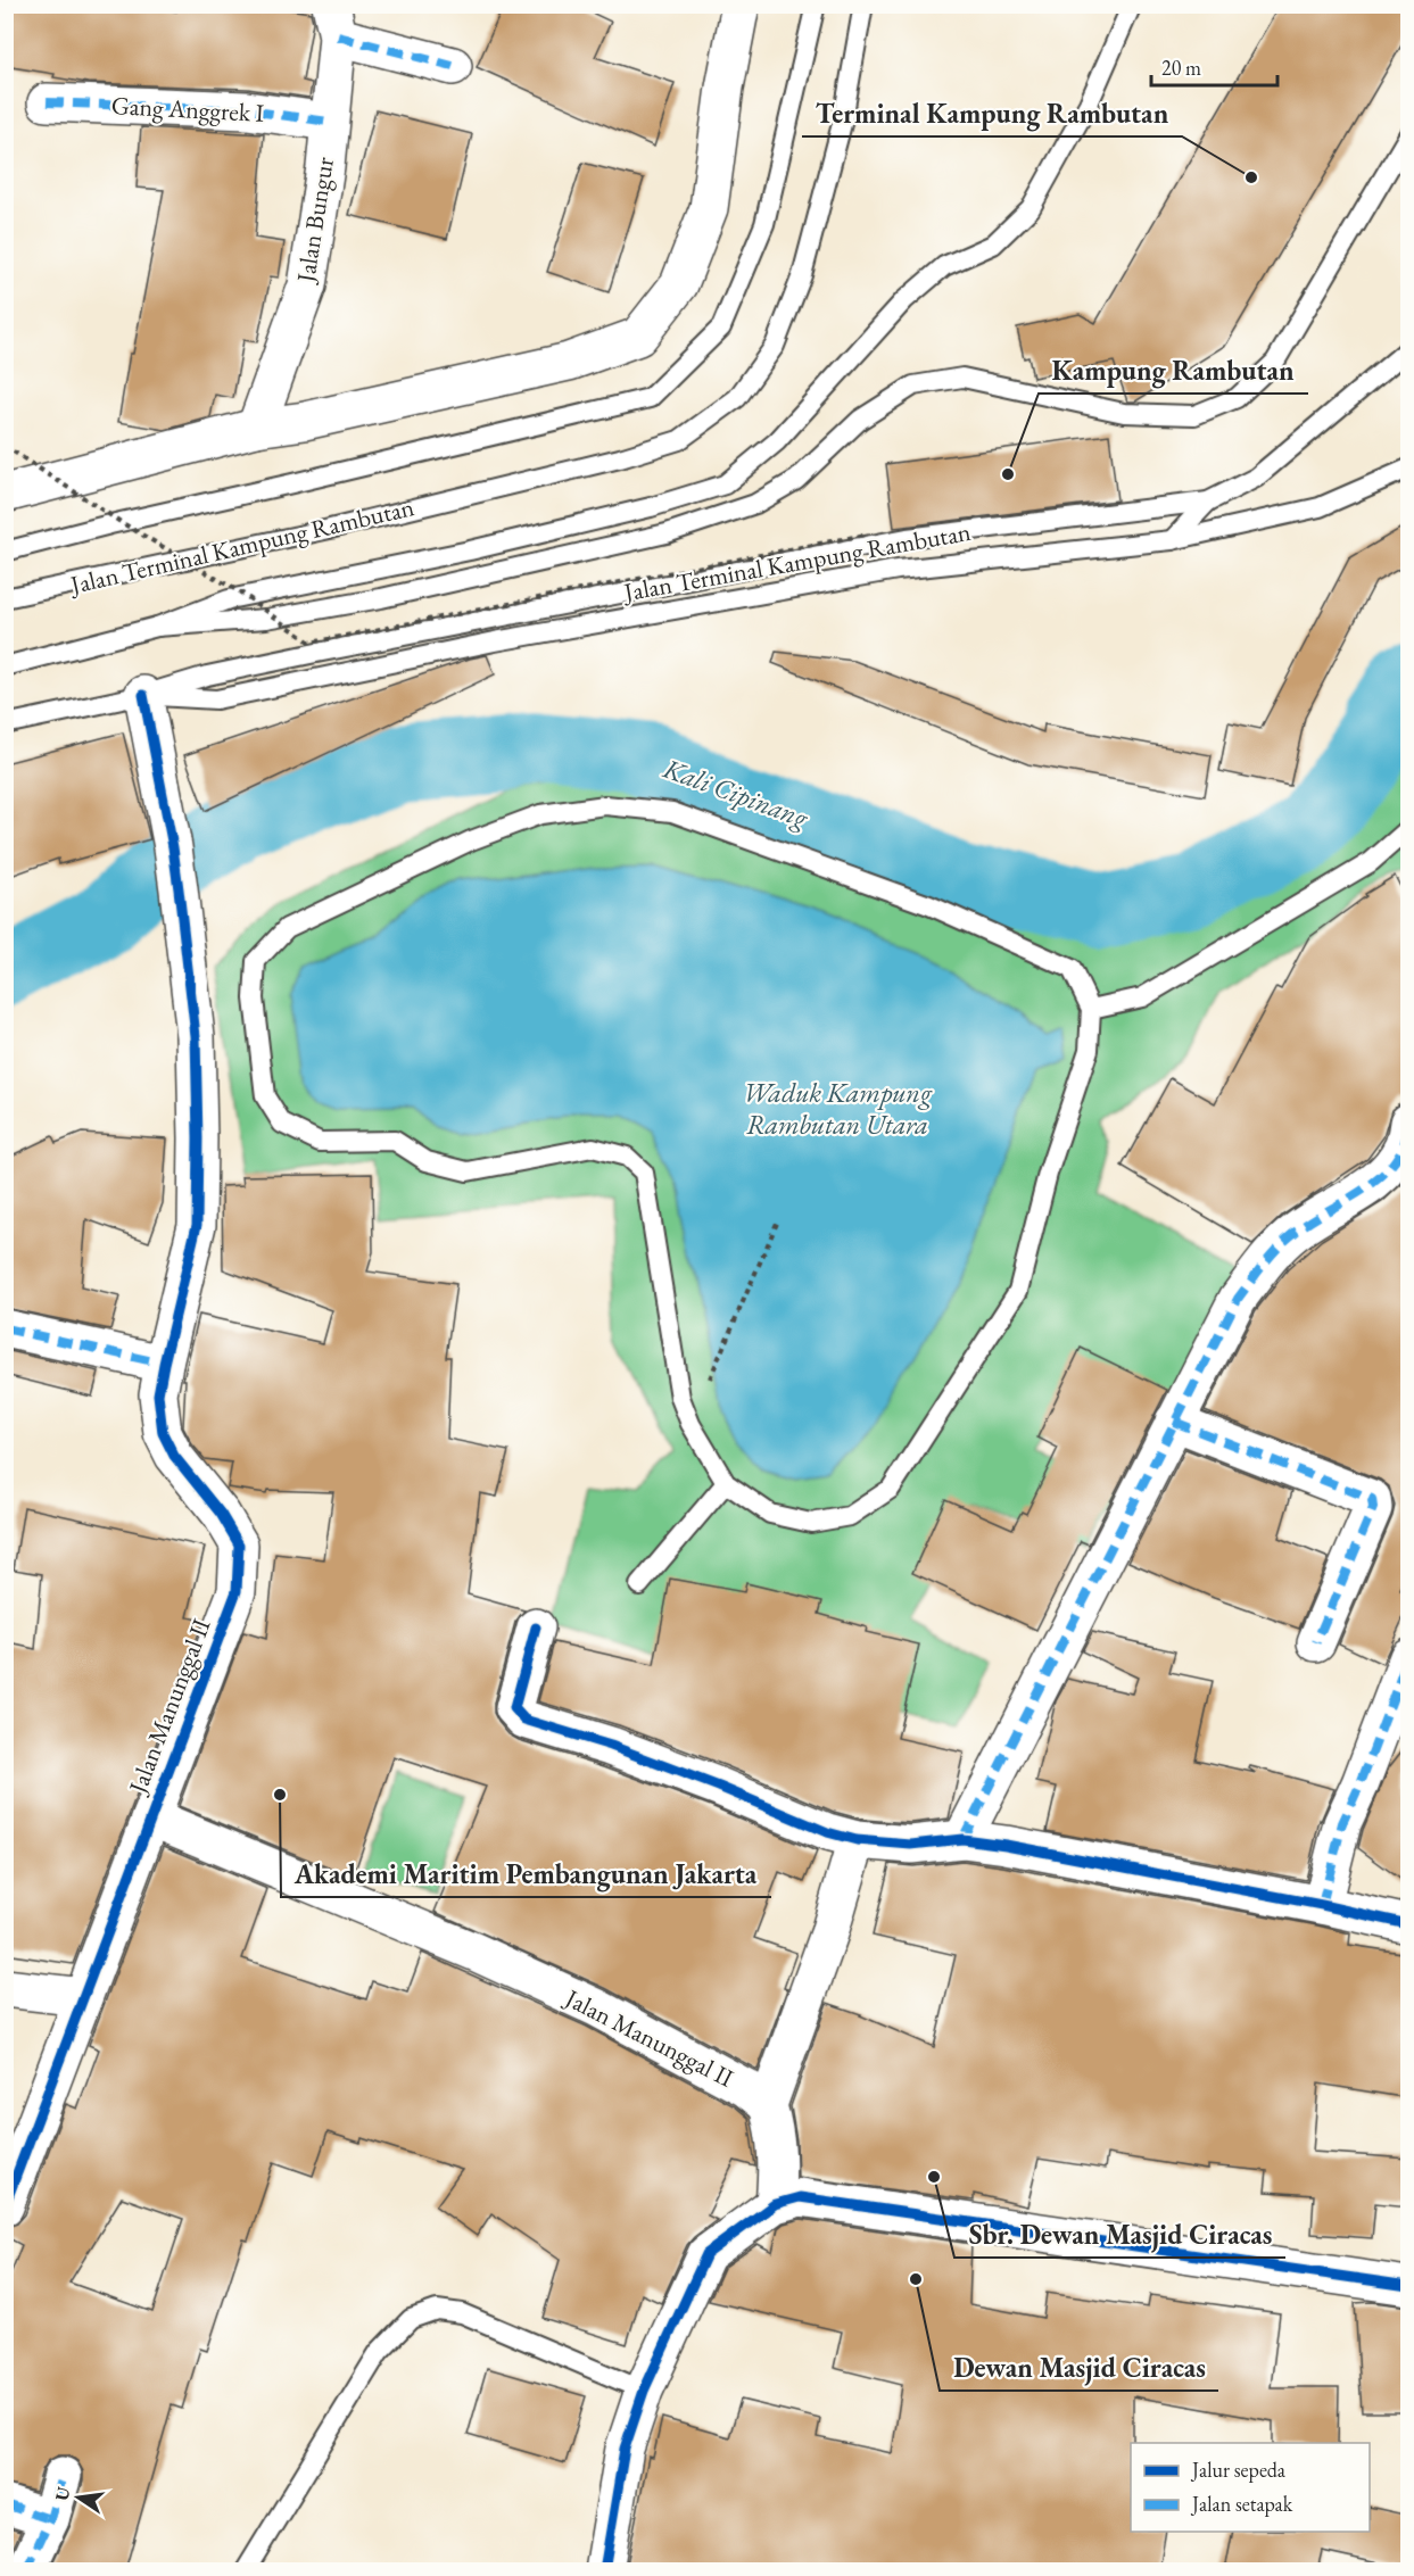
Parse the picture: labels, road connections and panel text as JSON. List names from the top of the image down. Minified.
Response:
{"streets":{"street":["Gang Anggrek I","Jalan Bungur","Jalan Manunggal II"],"lane":["Jalan Terminal Kampung Rambutan"]},"crossings":[["Gang Anggrek I","Jalan Bungur"],["Jalan Terminal Kampung Rambutan","Jalan Manunggal II"]],"water":["Kali Cipinang","Waduk Kampung Rambutan Utara"],"places":["Terminal Kampung Rambutan","Kampung Rambutan","Akademi Maritim Pembangunan Jakarta","Sbr. Dewan Masjid Ciracas","Dewan Masjid Ciracas"],"legend":["Jalur sepeda","Jalan setapak"],"scale_bar":"20 m","north":"left"}
